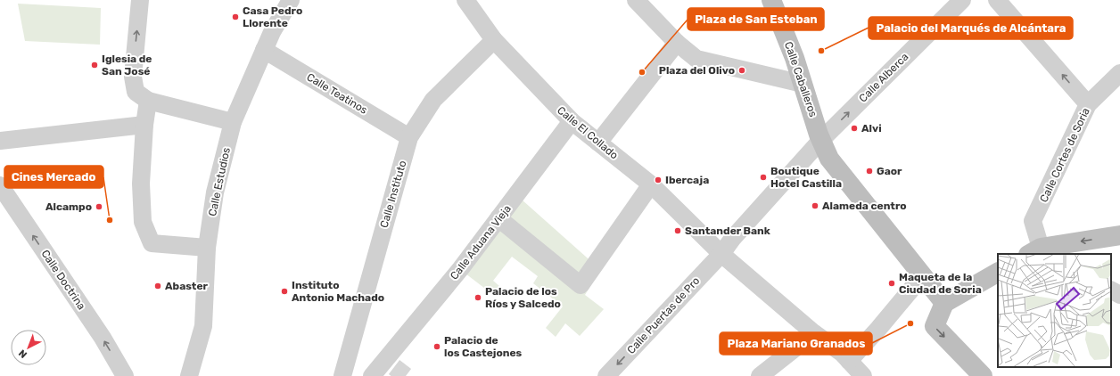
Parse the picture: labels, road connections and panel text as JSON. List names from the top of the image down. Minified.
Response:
{"streets":{"street":["Calle Alberca","Calle Caballeros","Calle Teatinos","Calle El Collado","Calle Cortes de Soria","Calle Estudios","Calle Instituto","Calle Aduana Vieja","Calle Doctrina","Calle Puertas de Pro"]},"crossings":[["Calle Alberca","Calle Caballeros"],["Calle Alberca","Calle El Collado"],["Calle Alberca","Calle Puertas de Pro"],["Calle Teatinos","Calle Estudios"],["Calle Teatinos","Calle Instituto"],["Calle El Collado","Calle Instituto"],["Calle El Collado","Calle Aduana Vieja"],["Calle El Collado","Calle Puertas de Pro"]],"one_way":["Calle Alberca","Calle Doctrina"],"places":["Casa Pedro Llorente","Palacio del Marqués de Alcántara","Iglesia de San José","Plaza del Olivo","Plaza de San Esteban","Alvi","Gaor","Boutique Hotel Castilla","Ibercaja","Alameda centro","Alcampo","Cines Mercado","Santander Bank","Maqueta de la Ciudad de Soria","Abaster","Instituto Antonio Machado","Palacio de los Ríos y Salcedo","Plaza Mariano Granados","Palacio de los Castejones"],"north":"bottom left"}
